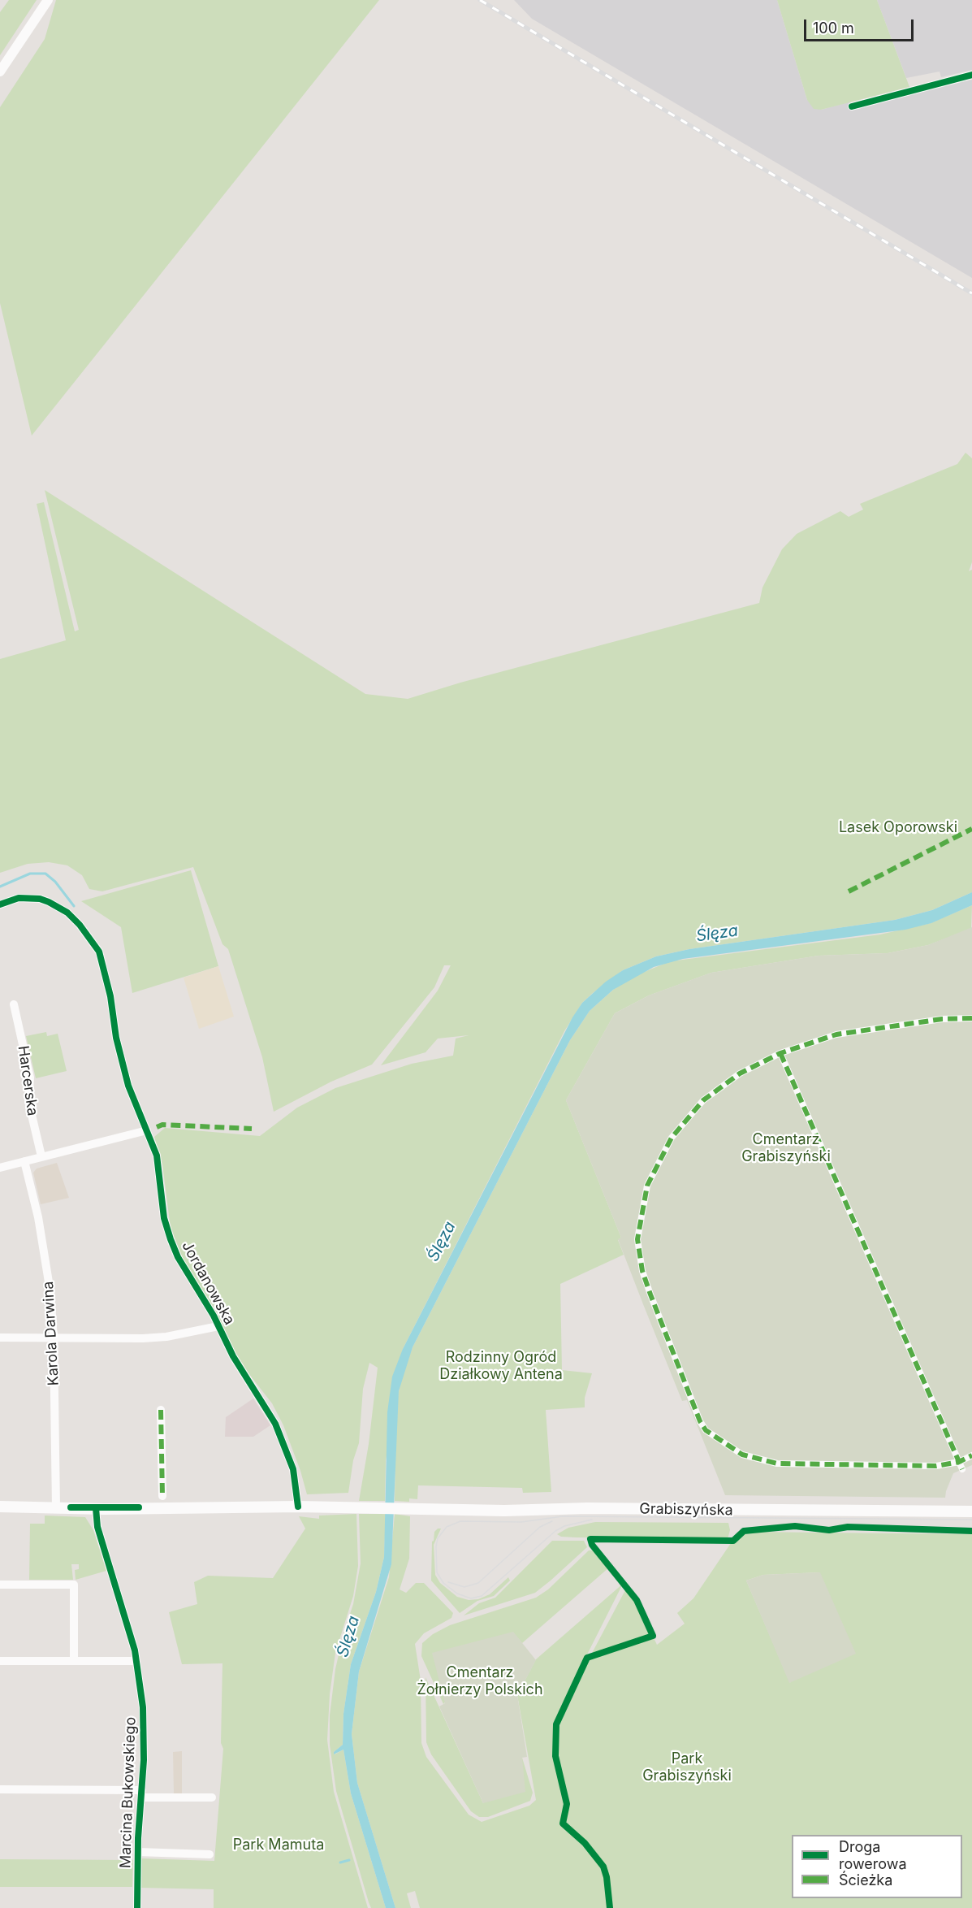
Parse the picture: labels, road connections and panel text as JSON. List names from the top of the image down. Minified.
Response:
{"streets":{"main road":["Grabiszyńska"],"street":["Harcerska","Jordanowska","Karola Darwina","Marcina Bukowskiego"]},"crossings":[["Jordanowska","Grabiszyńska"],["Karola Darwina","Grabiszyńska"],["Grabiszyńska","Marcina Bukowskiego"]],"water":["Ślęza"],"parks":["Lasek Oporowski","Cmentarz Grabiszyński","Rodzinny Ogród Działkowy Antena","Cmentarz Żołnierzy Polskich","Park Grabiszyński","Park Mamuta"],"legend":["Droga rowerowa","Ścieżka"],"scale_bar":"100 m"}
